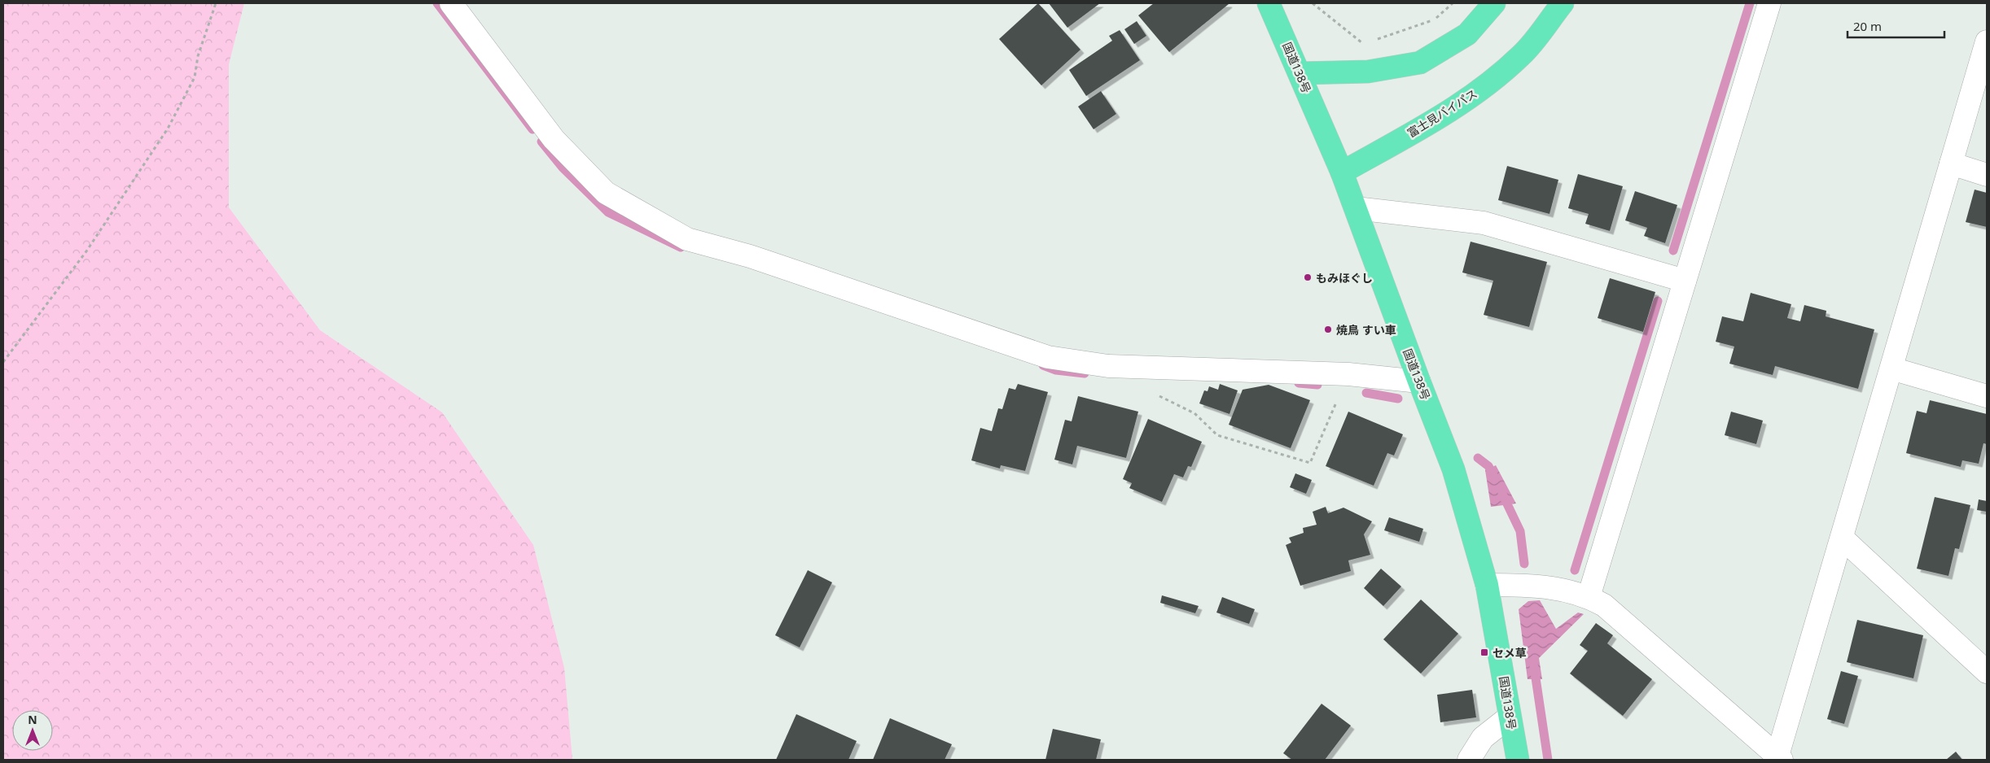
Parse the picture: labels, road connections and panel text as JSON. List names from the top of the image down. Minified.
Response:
{"streets":{"highway":["国道138号","富士見バイパス"]},"crossings":[["国道138号","富士見バイパス"]],"places":{"other":["もみほぐし","焼鳥 すい車"],"transit":["セメ草"]},"scale_bar":"20 m","north":"top"}
